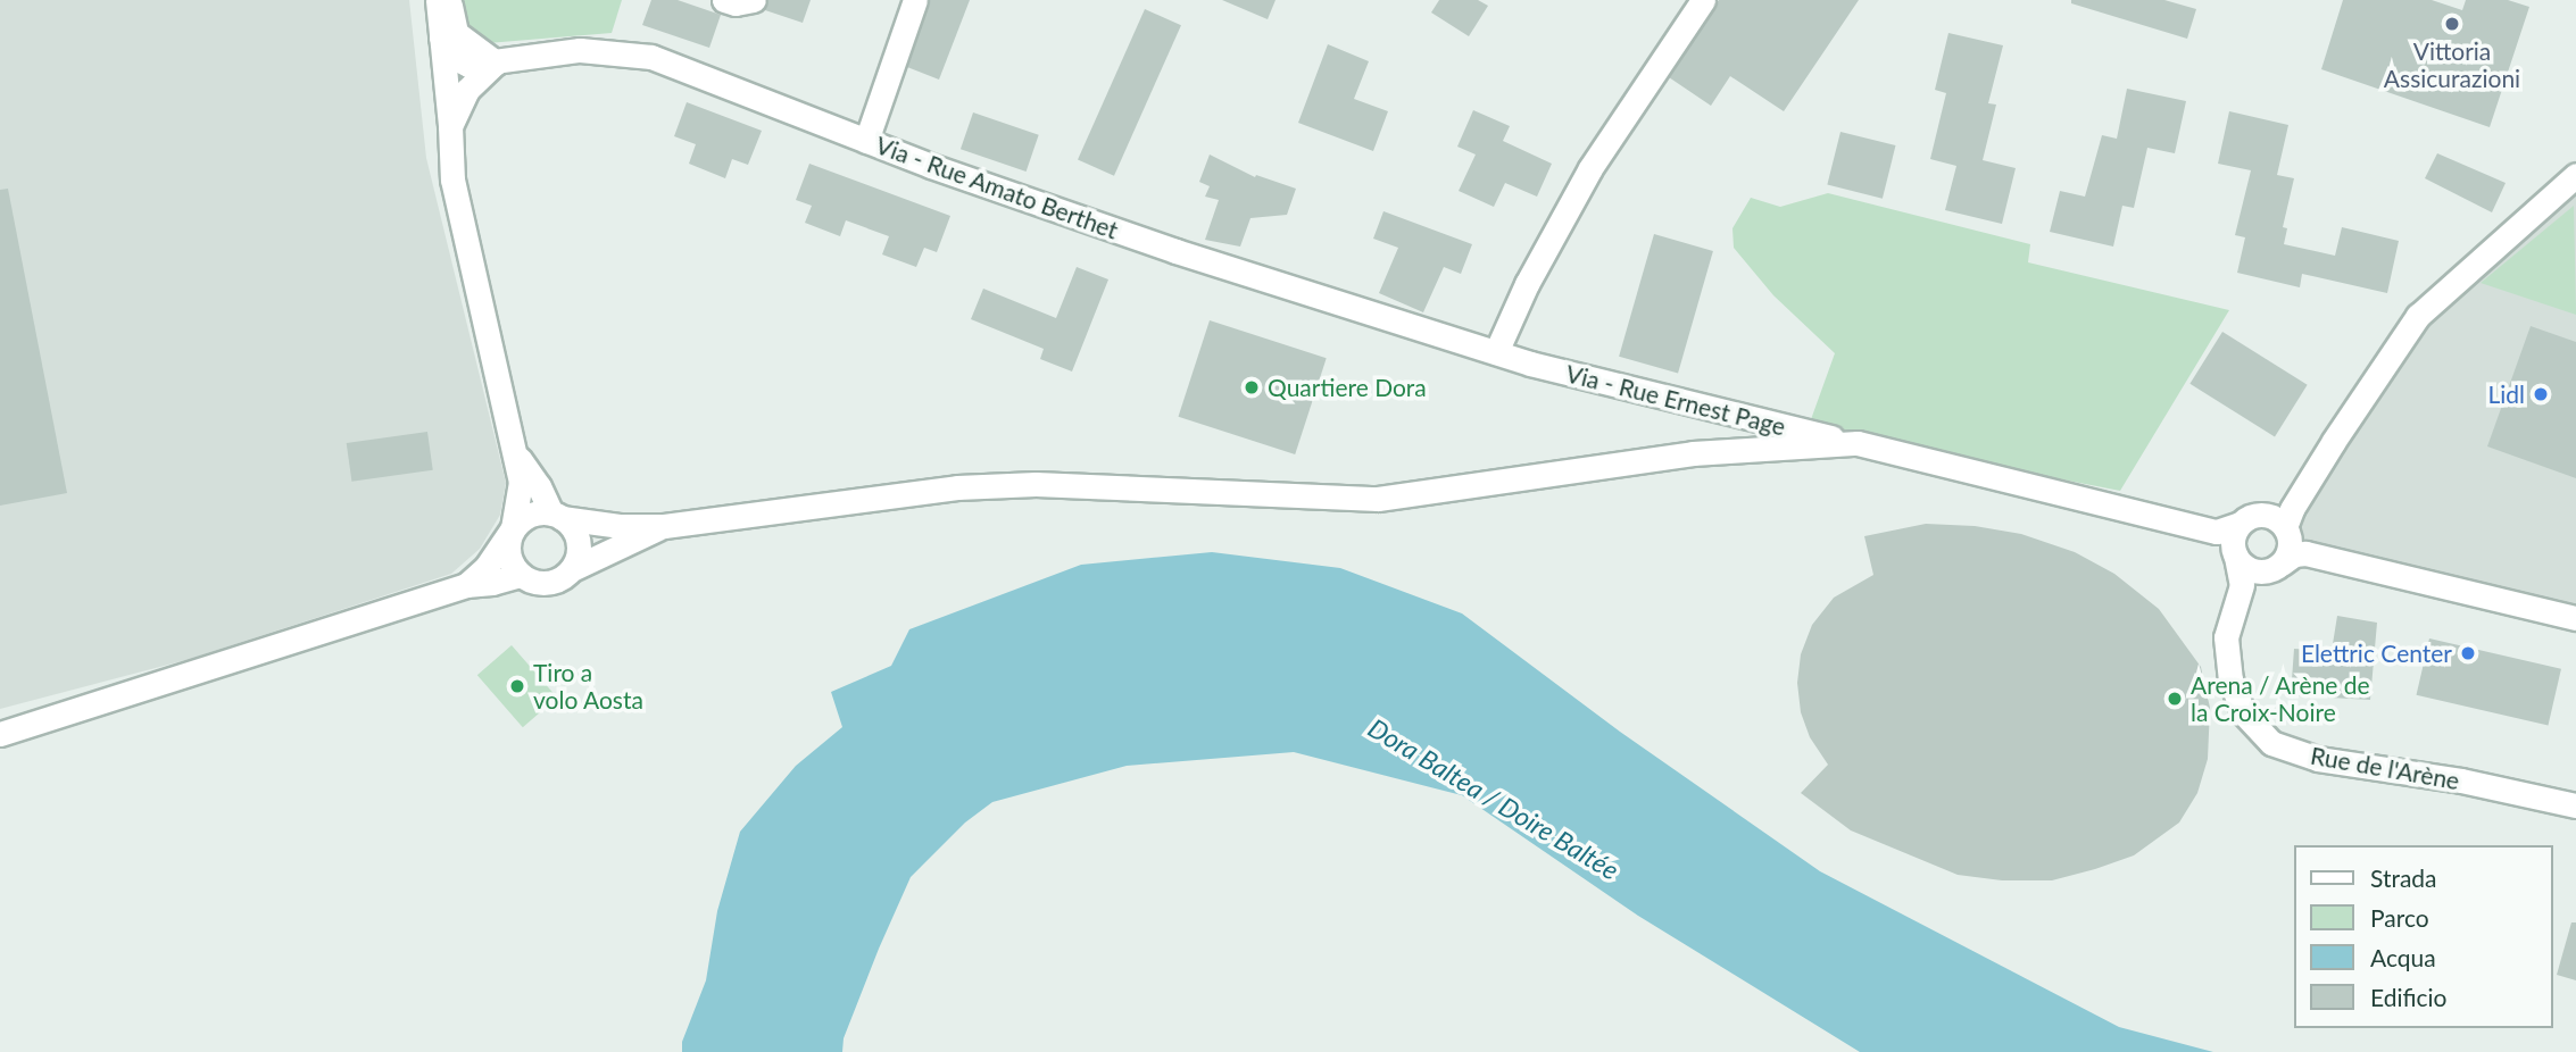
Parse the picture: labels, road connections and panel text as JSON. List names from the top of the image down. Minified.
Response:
{"streets":{"street":["Via - Rue Amato Berthet","Via - Rue Ernest Page","Rue de l'Arène"]},"crossings":[["Via - Rue Amato Berthet","Via - Rue Ernest Page"]],"water":["Dora Baltea / Doire Baltée"],"places":["Vittoria Assicurazioni","Quartiere Dora","Lidl","Elettric Center","Tiro a volo Aosta","Arena / Arène de la Croix-Noire"],"legend":["Strada","Parco","Acqua","Edificio"]}
